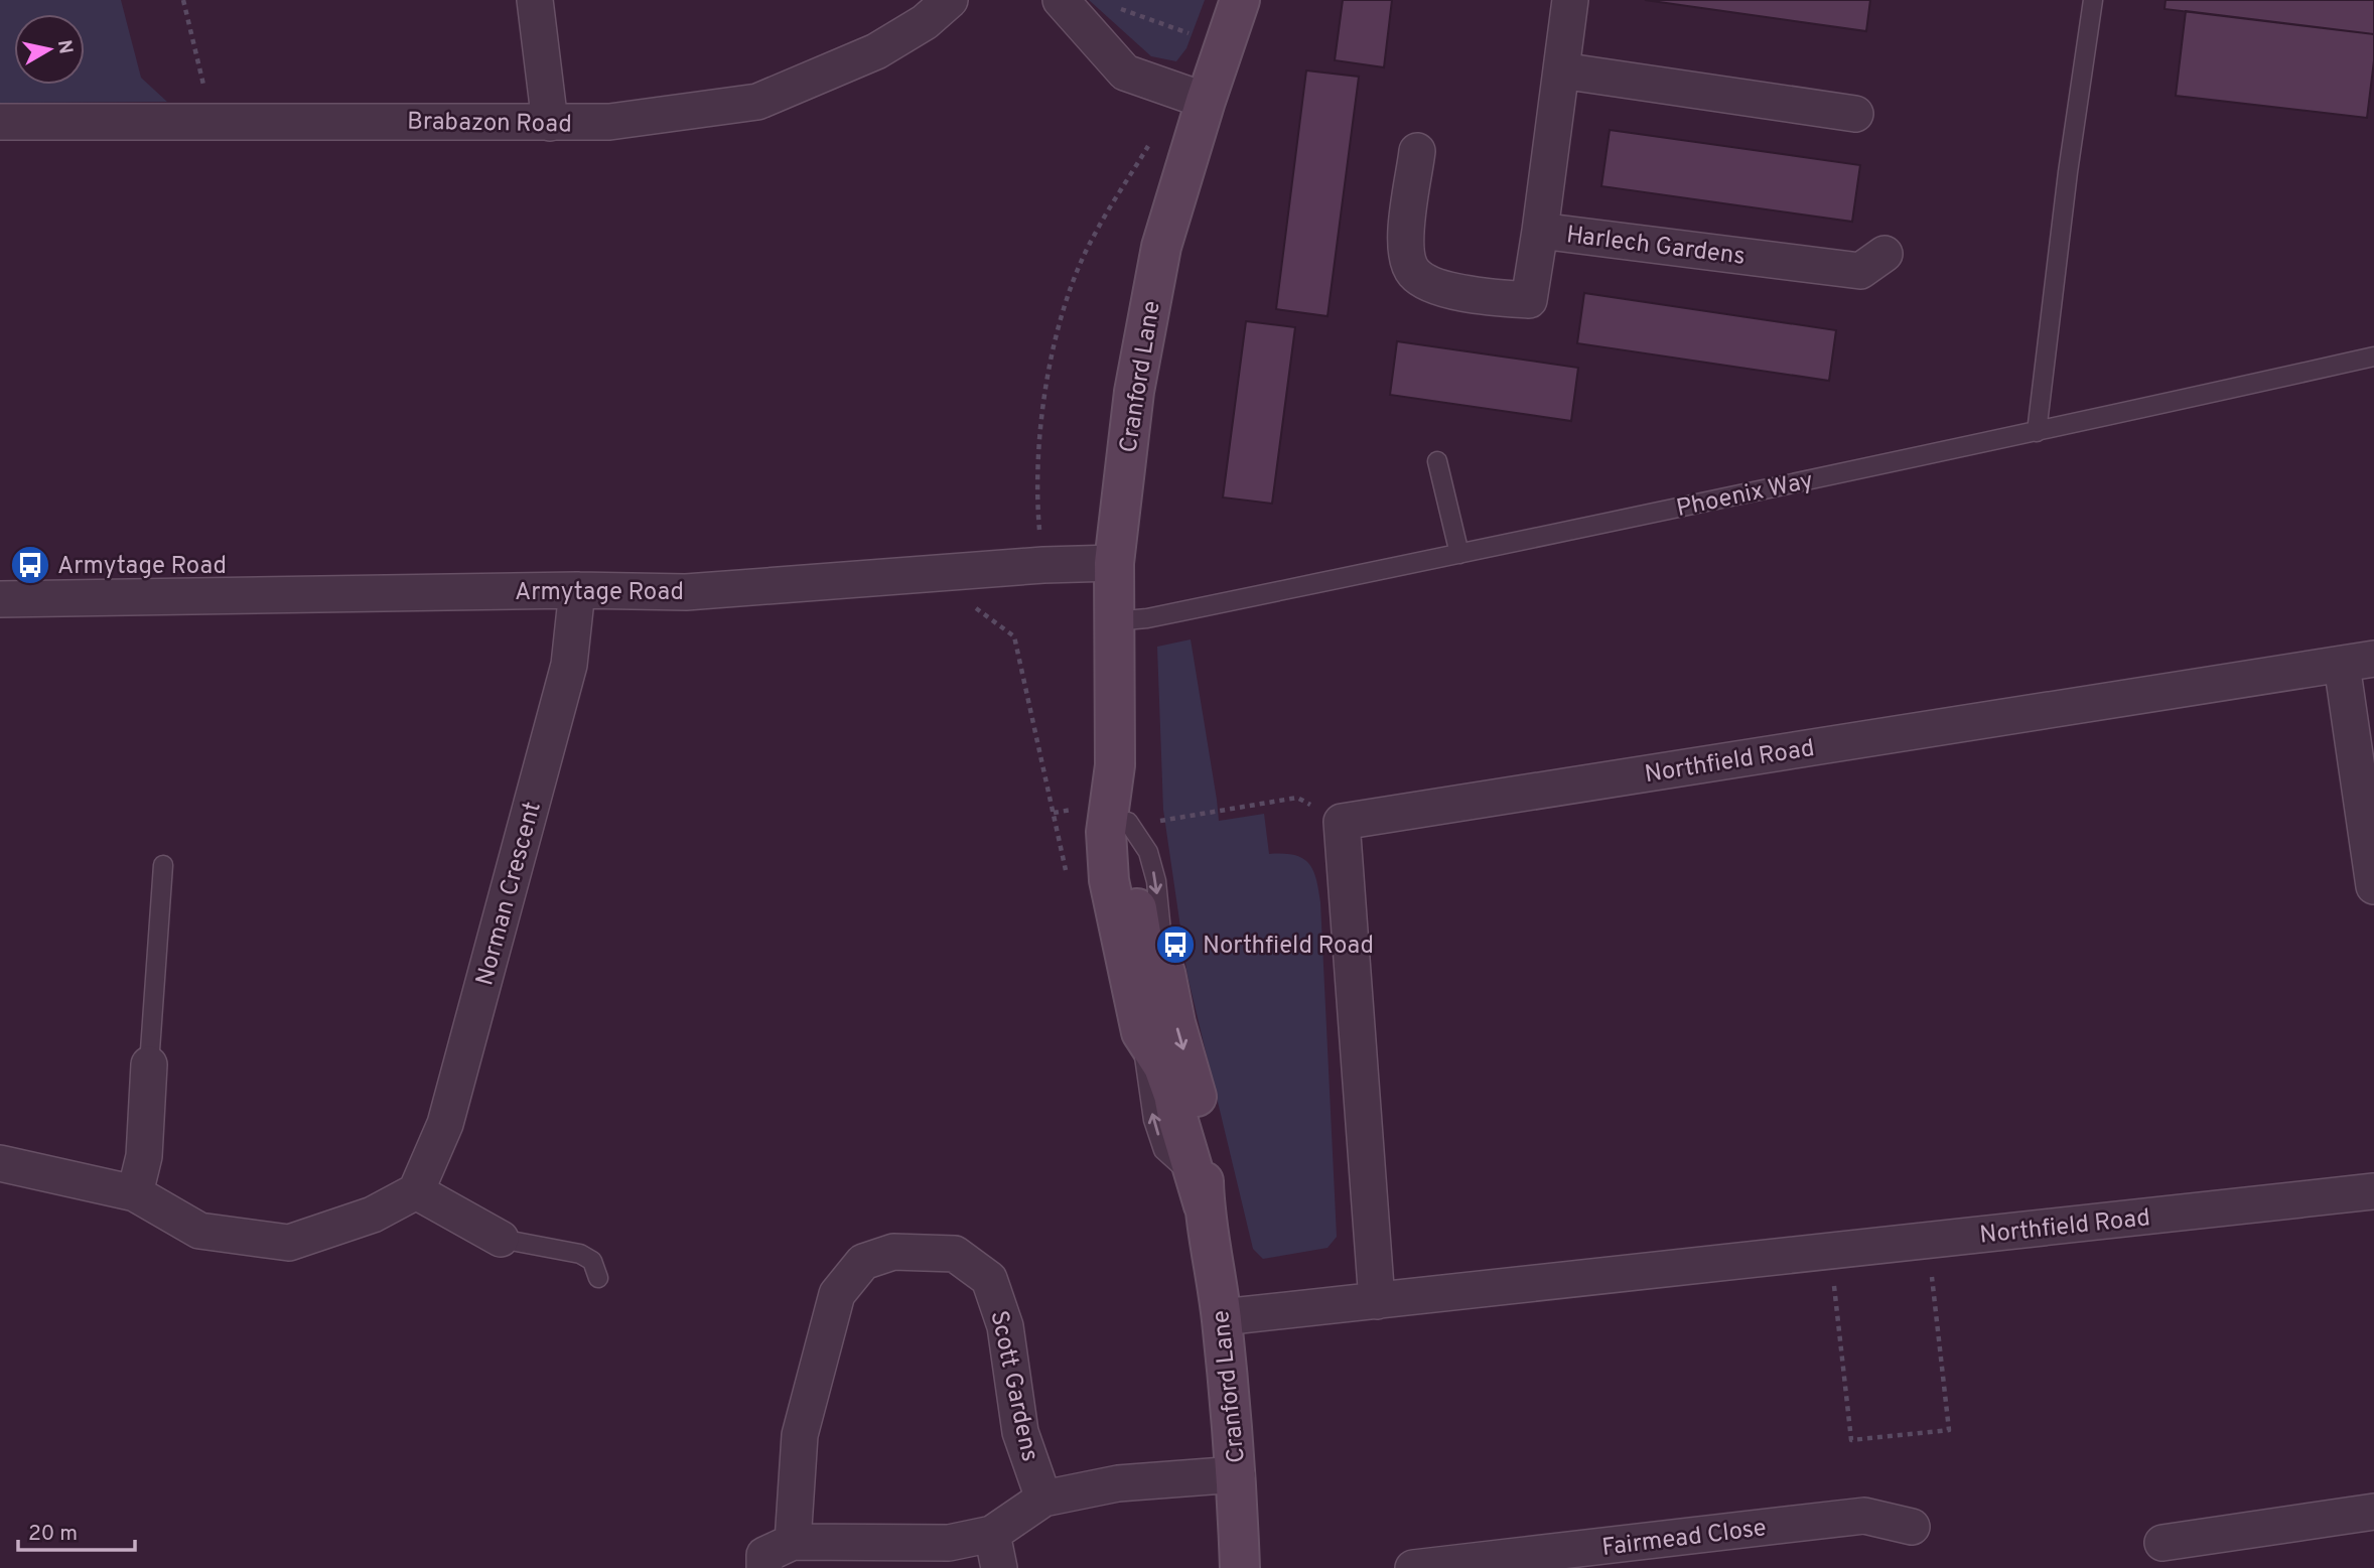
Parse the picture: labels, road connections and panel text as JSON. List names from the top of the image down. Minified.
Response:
{"streets":{"street":["Brabazon Road","Harlech Gardens","Cranford Lane","Armytage Road","Northfield Road","Norman Crescent","Scott Gardens","Fairmead Close"],"lane":["Phoenix Way"]},"crossings":[["Cranford Lane","Phoenix Way"],["Cranford Lane","Armytage Road"],["Cranford Lane","Northfield Road"],["Armytage Road","Norman Crescent"]],"places":{"bus stop":["Armytage Road","Northfield Road"]},"scale_bar":"20 m","north":"right"}
